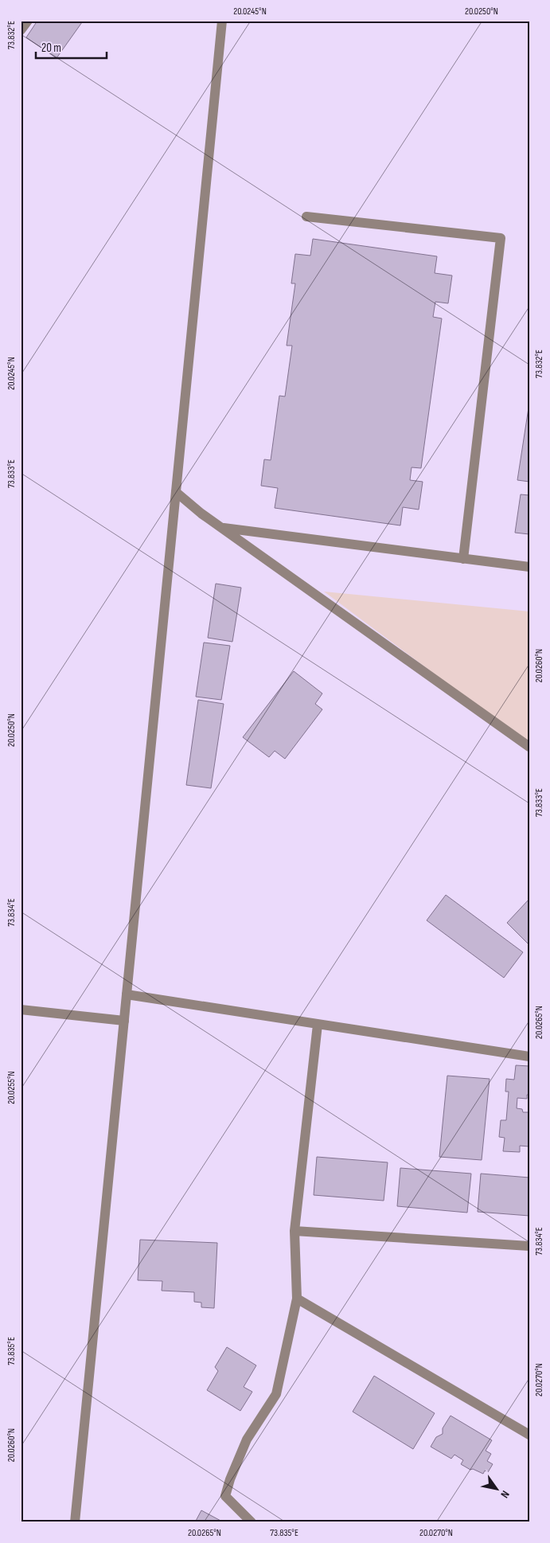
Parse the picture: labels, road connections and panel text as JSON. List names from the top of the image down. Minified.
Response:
{"scale_bar":"20 m","north":"bottom right","coordinates":["20.0245°N","20.0250°N","73.832°E","73.833°E","20.0260°N","73.834°E","20.0265°N","20.0255°N","73.835°E","20.0270°N"]}
